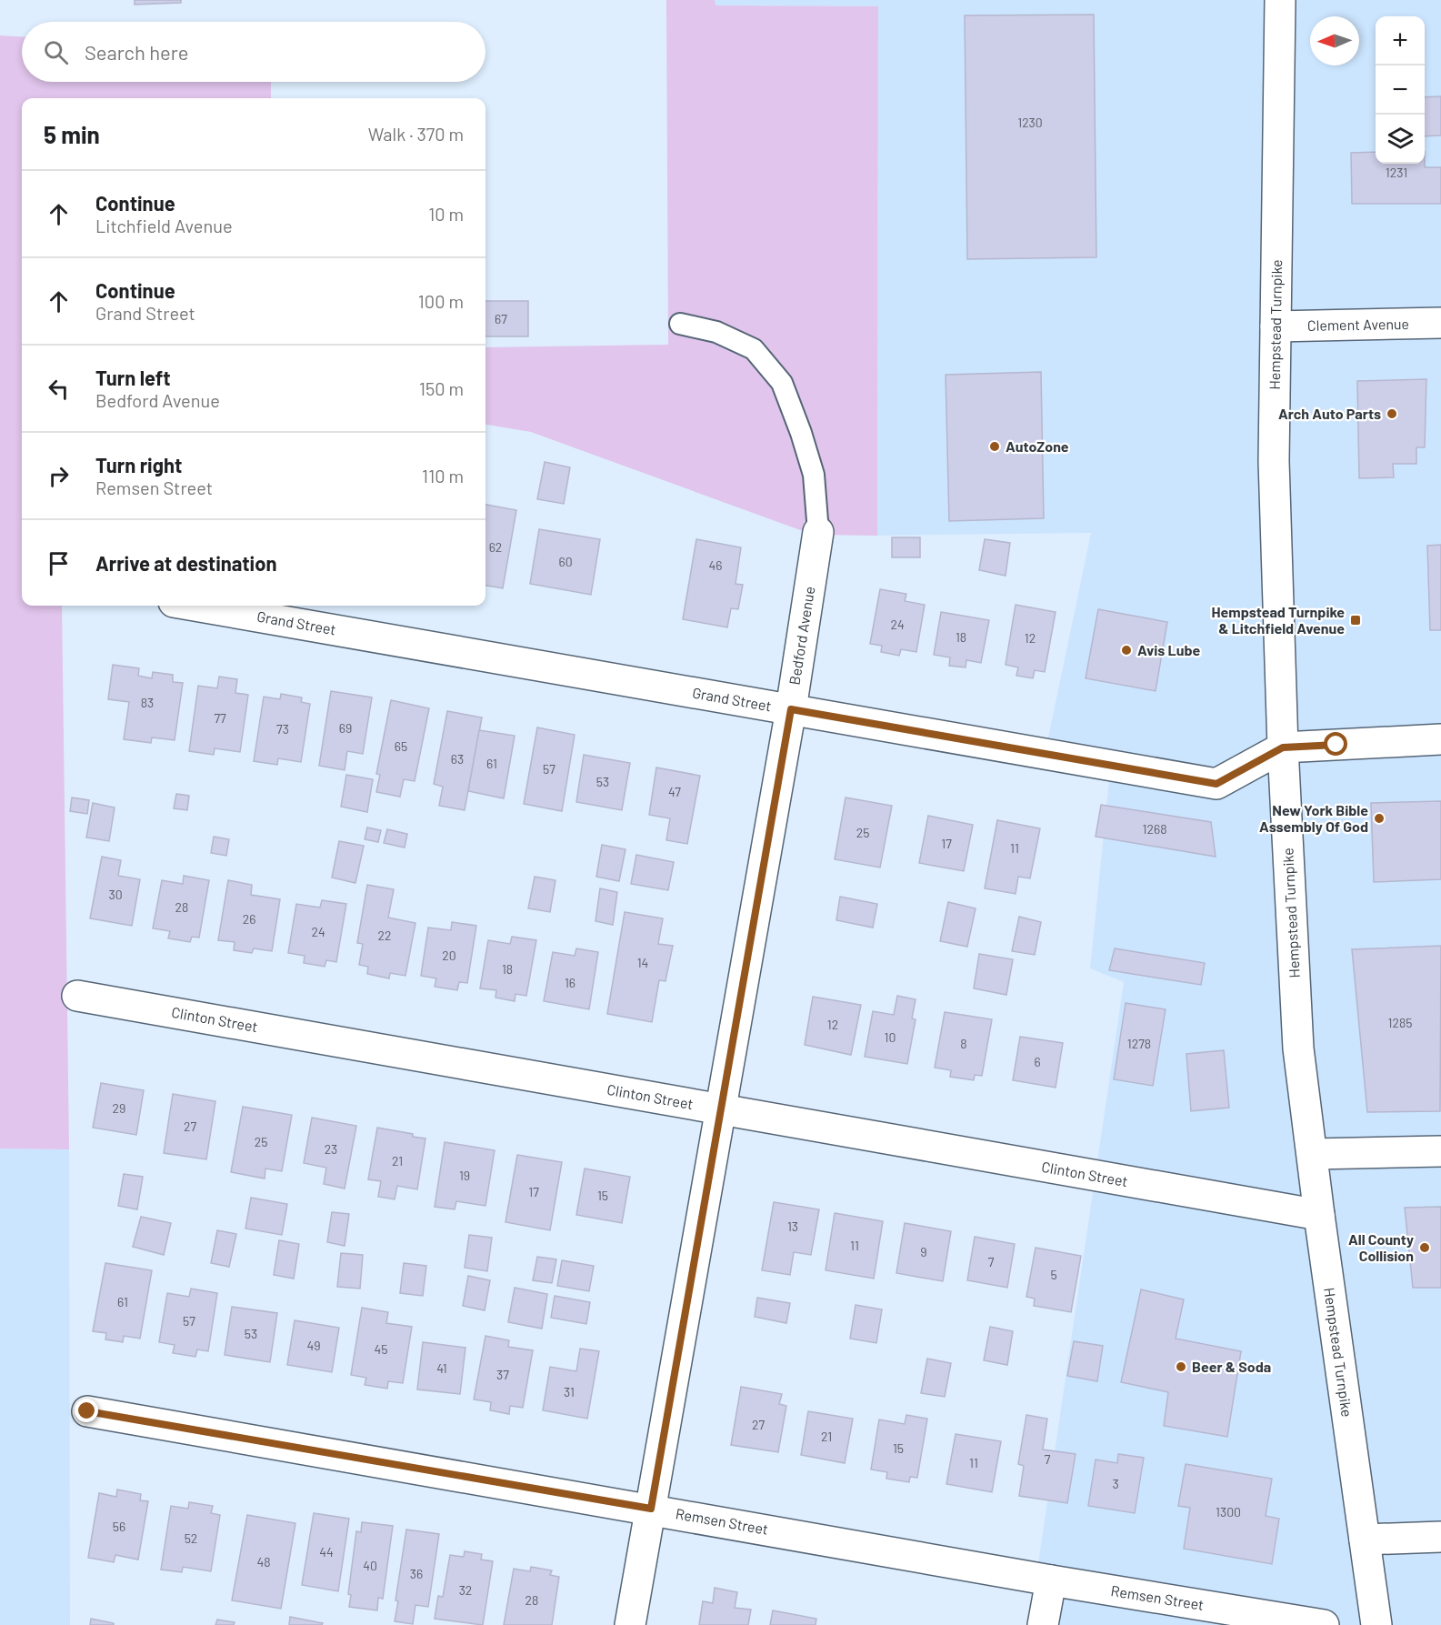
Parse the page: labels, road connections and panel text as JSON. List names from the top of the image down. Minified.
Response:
{"streets":{"street":["Hempstead Turnpike","Clement Avenue","Grand Street","Bedford Avenue","Clinton Street","Remsen Street"]},"crossings":[["Hempstead Turnpike","Clement Avenue"],["Hempstead Turnpike","Grand Street"],["Hempstead Turnpike","Clinton Street"],["Grand Street","Bedford Avenue"],["Bedford Avenue","Clinton Street"],["Bedford Avenue","Remsen Street"]],"places":{"other":["Arch Auto Parts","AutoZone","Avis Lube","New York Bible Assembly Of God","All County Collision","Beer & Soda"],"transit":["Hempstead Turnpike & Litchfield Avenue"]},"house_numbers":["1230","1231","67","62","60","46","24","18","12","83","77","69","73","65","63","61","57","53","47","1268","25","17","11","30","28","26","24","22","20","14","18","16","1285","12","10","8","1278","6","29","27","25","23","21","19","17","15","13","11","9","7","5","61","57","53","49","45","41","37","31","27","21","15","7","11","3","1300","56","52","44","48","40","36","32","28"],"north":"left","page":{"map_buttons":["+","−"],"search":"Search here","heading":["5 min","Walk · 370 m"],"list":[["Continue","Litchfield Avenue","10 m"],["Continue","Grand Street","100 m"],["Turn left","Bedford Avenue","150 m"],["Turn right","Remsen Street","110 m"],"Arrive at destination"]}}
